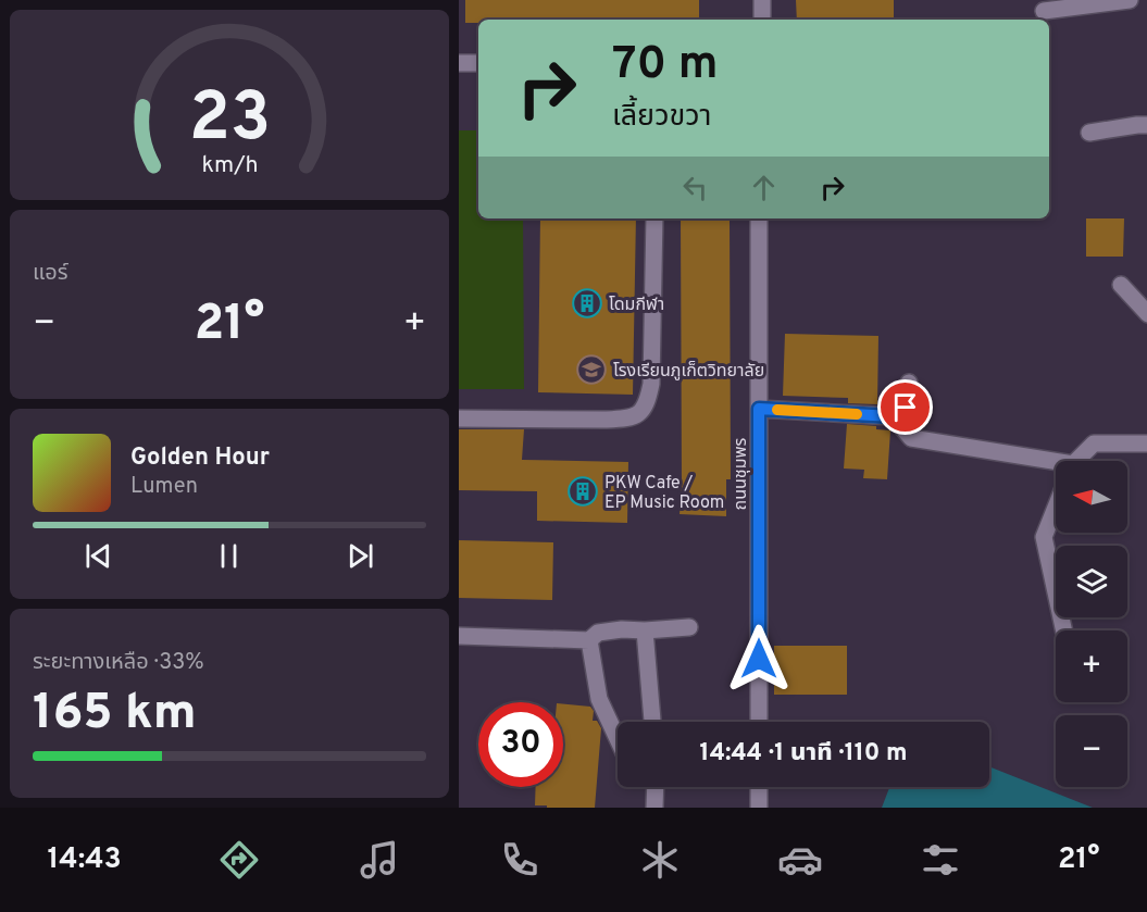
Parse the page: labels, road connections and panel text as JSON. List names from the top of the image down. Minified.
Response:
{"streets":{"street":["ถนนชุมพร"]},"places":{"building":["โดมกีฬา","PKW Cafe / EP Music Room"],"school or university":["โรงเรียนภูเก็ตวิทยาลัย"]},"north":"left","page":{"turn":["70 m","เลี้ยวขวา"],"tile":["แอร์",["ระยะทางเหลือ · 33%","165 km"]],"heat":["−","21°","+"],"song":["Golden Hour","Lumen"],"map_buttons":["+","−"],"limit":"30","trip":"14:44 · 1 นาที · 110 m","tabs":["14:43","21°"],"gauge":["23","km/h"]}}
